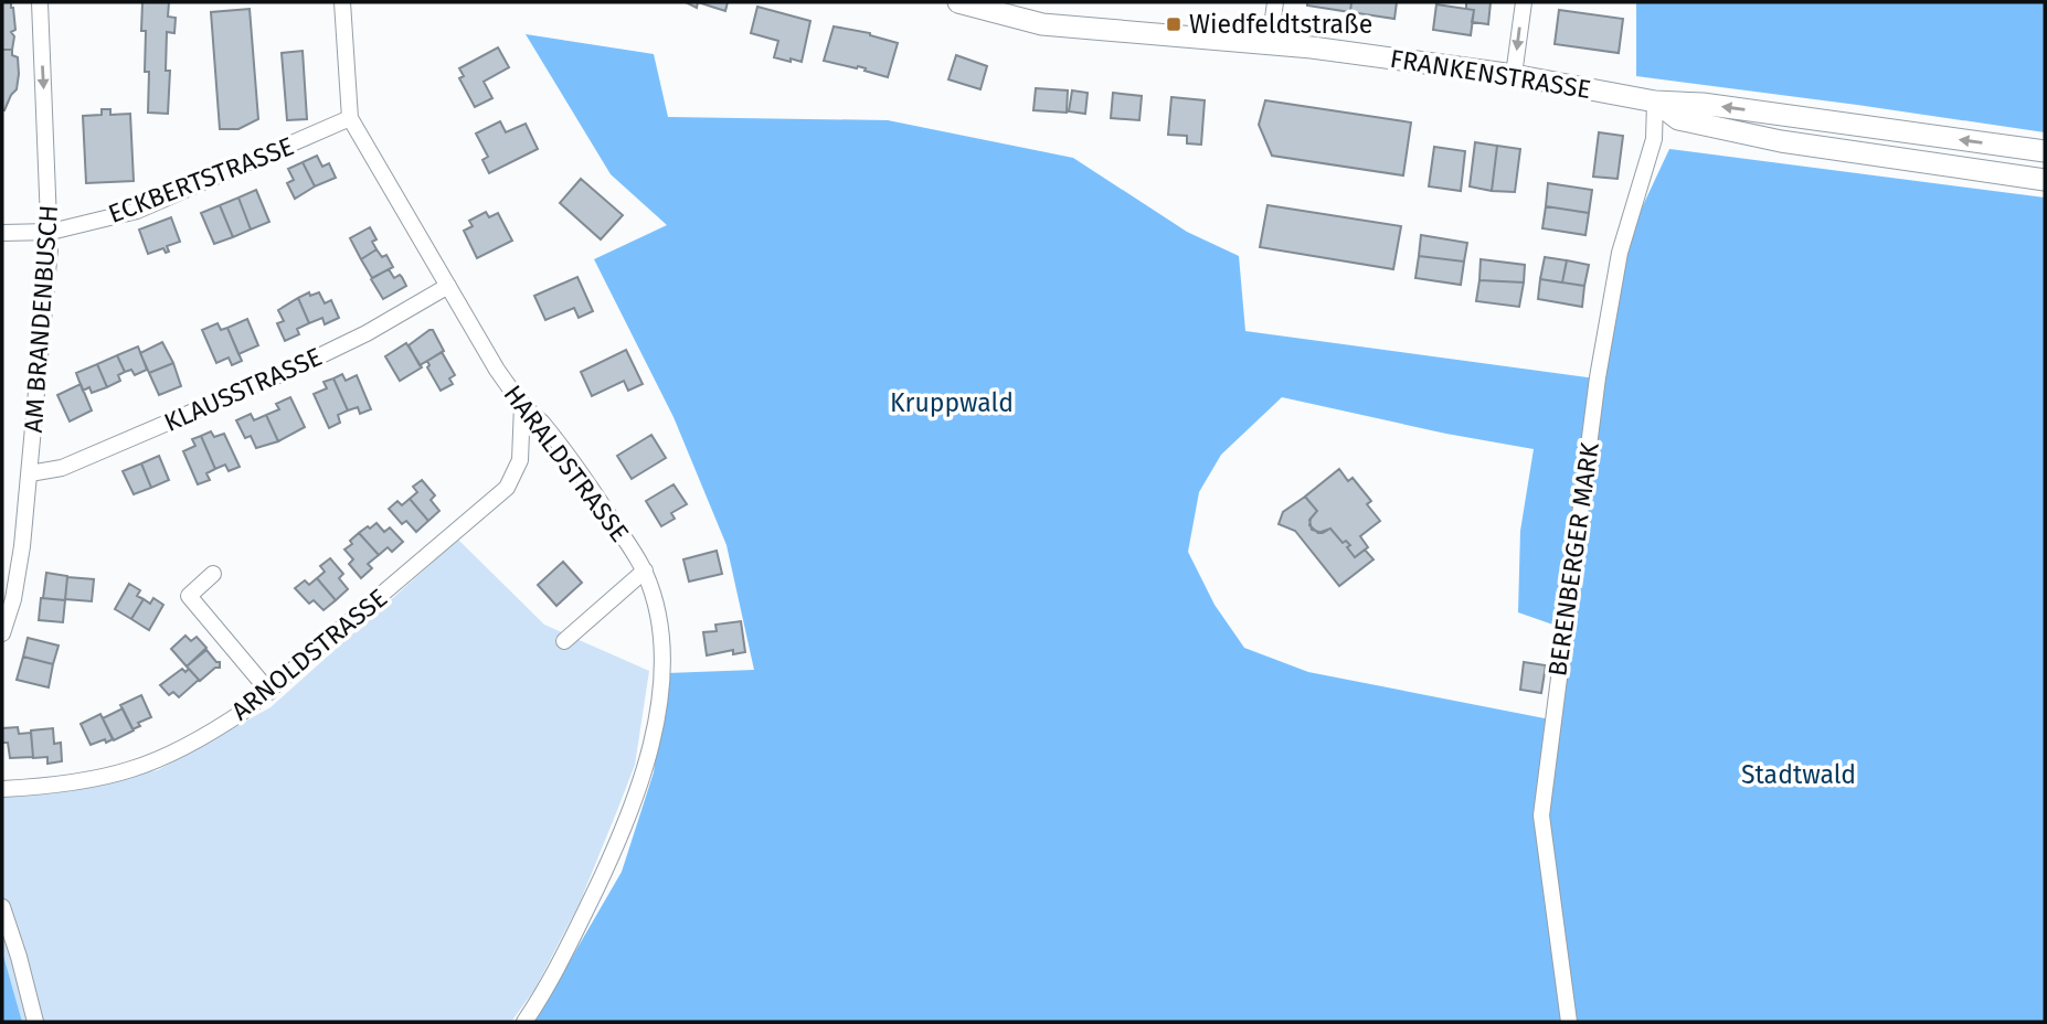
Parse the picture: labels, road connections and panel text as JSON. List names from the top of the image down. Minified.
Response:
{"streets":{"main road":["FRANKENSTRASSE"],"street":["ECKBERTSTRASSE","AM BRANDENBUSCH","KLAUSSTRASSE","HARALDSTRASSE","BERENBERGER MARK","ARNOLDSTRASSE"]},"crossings":[["FRANKENSTRASSE","BERENBERGER MARK"],["ECKBERTSTRASSE","AM BRANDENBUSCH"],["ECKBERTSTRASSE","HARALDSTRASSE"],["AM BRANDENBUSCH","KLAUSSTRASSE"],["KLAUSSTRASSE","HARALDSTRASSE"],["HARALDSTRASSE","ARNOLDSTRASSE"]],"one_way":["AM BRANDENBUSCH"],"parks":["Kruppwald","Stadtwald"],"places":{"transit":["Wiedfeldtstraße"]}}
